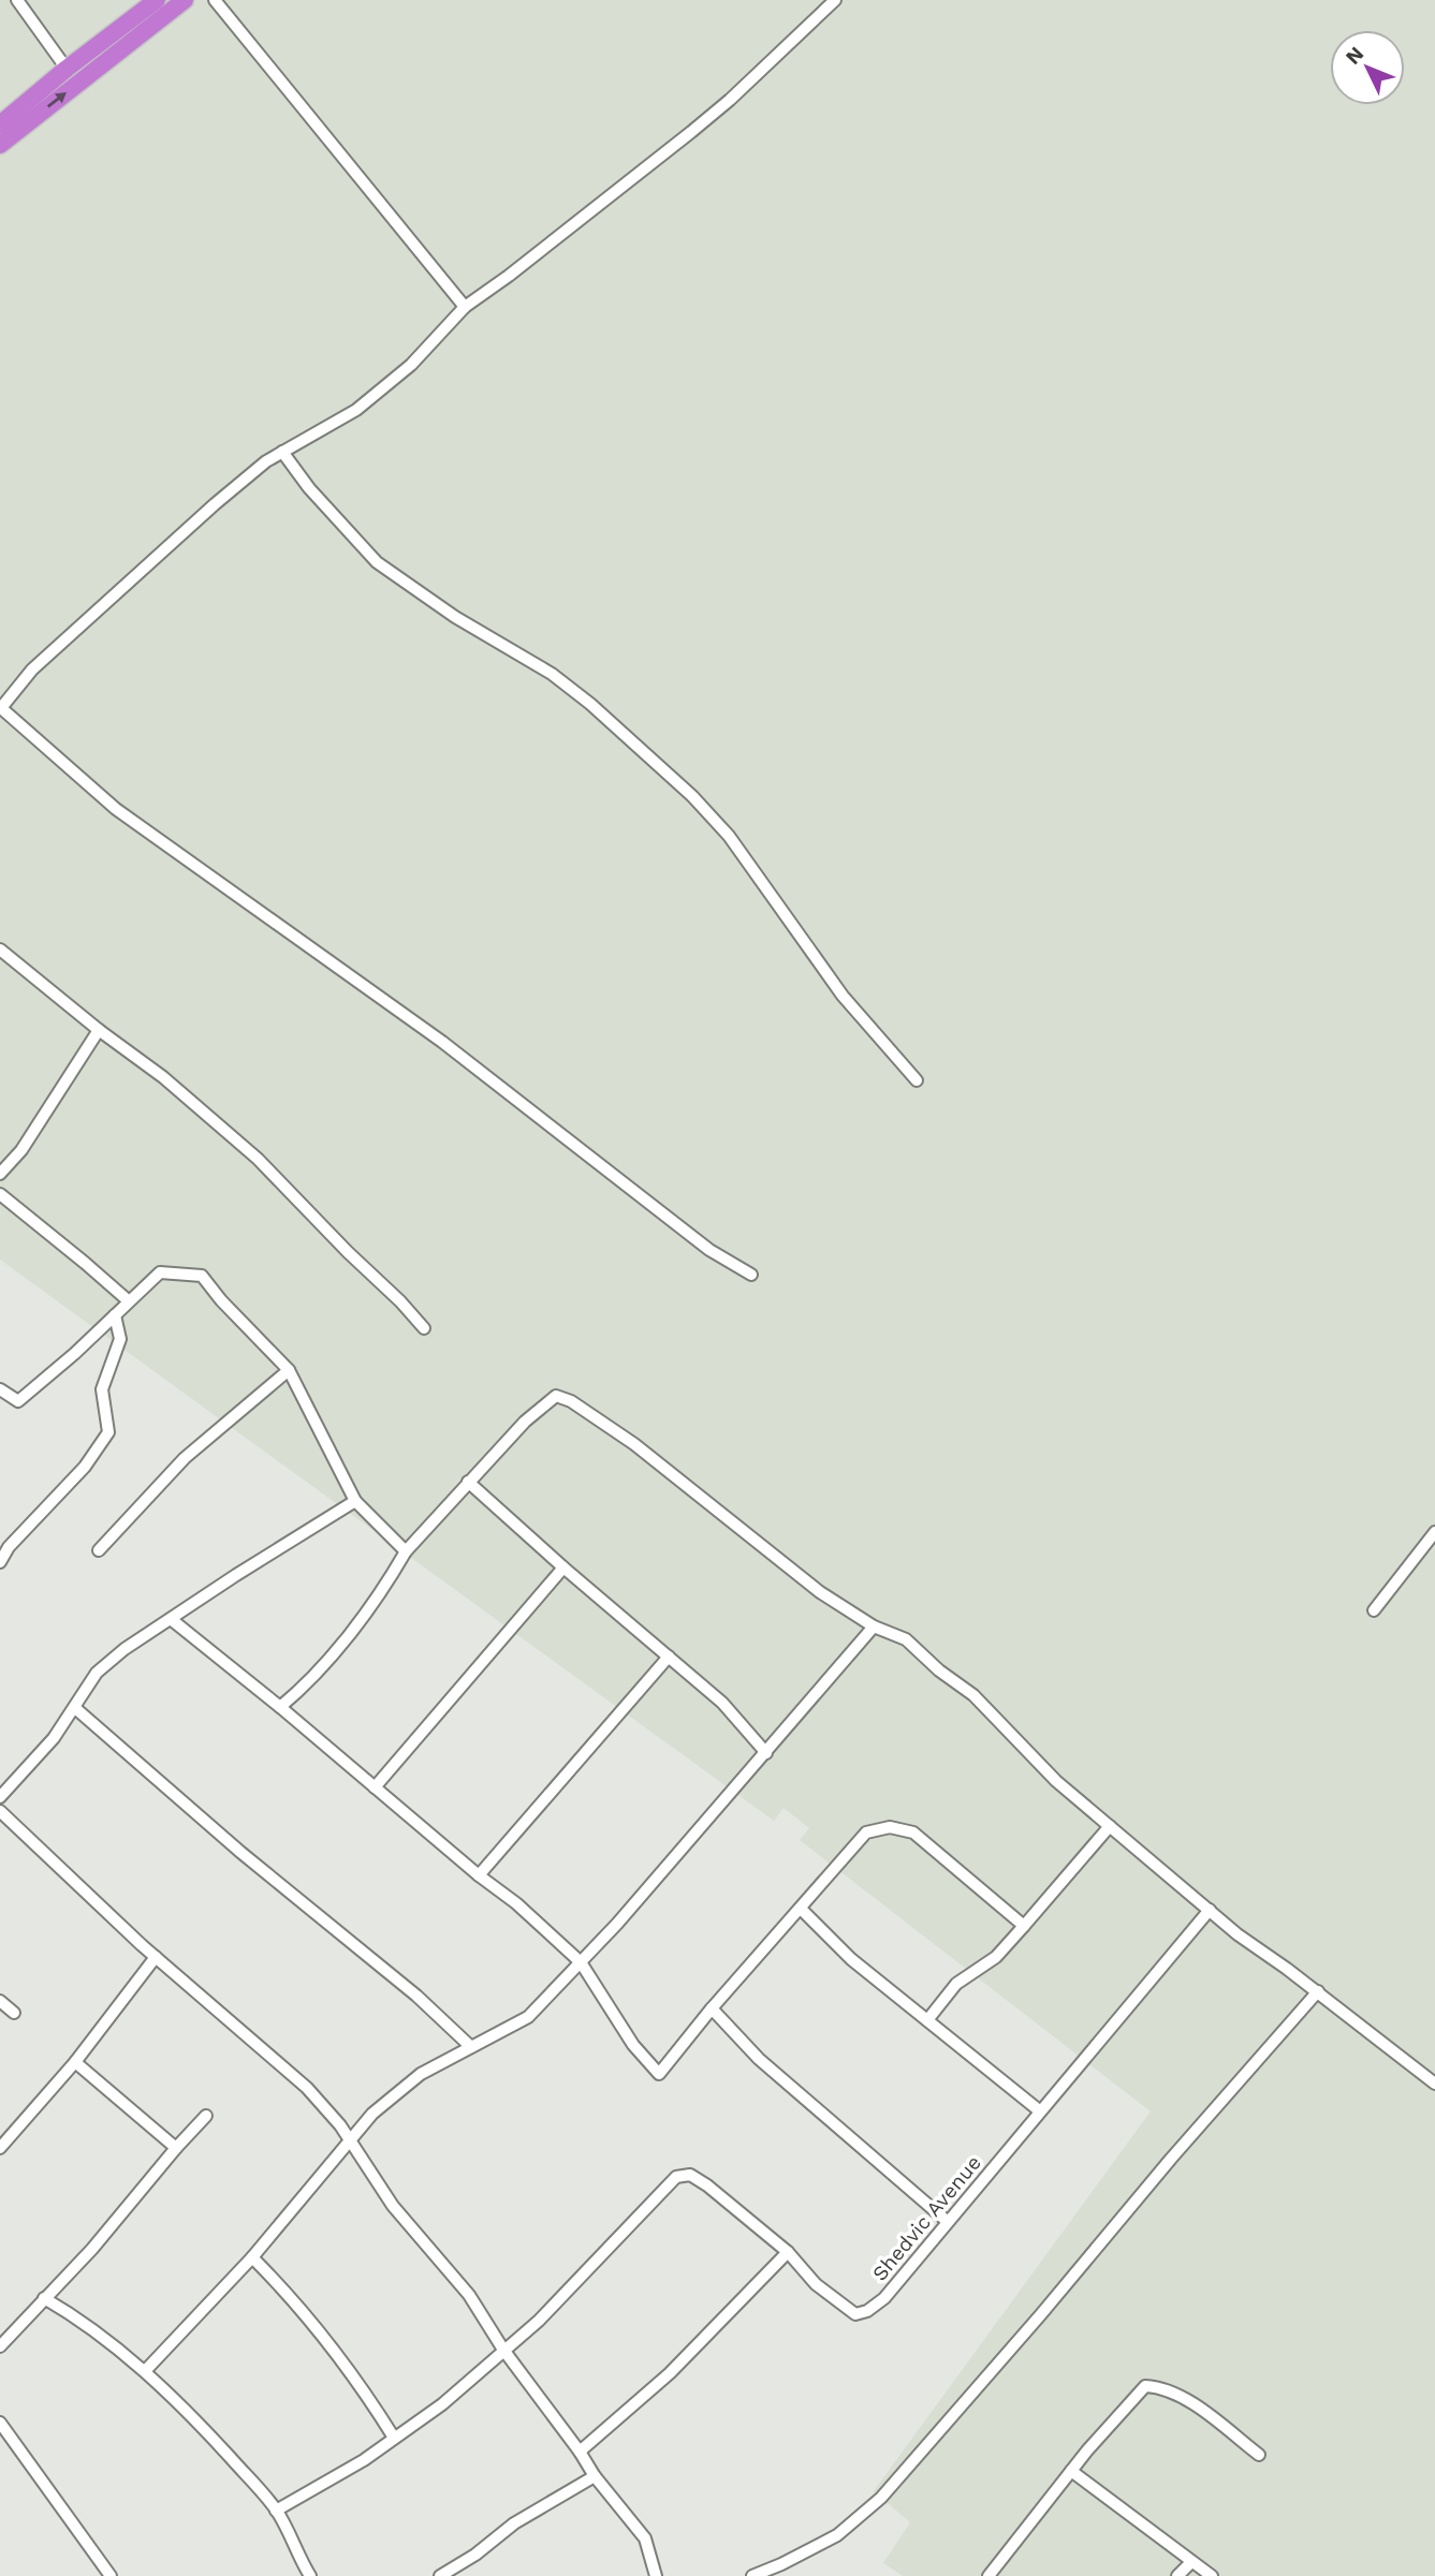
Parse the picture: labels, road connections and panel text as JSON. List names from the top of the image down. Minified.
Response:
{"streets":{"street":["Shedvic Avenue"]},"north":"top left"}
